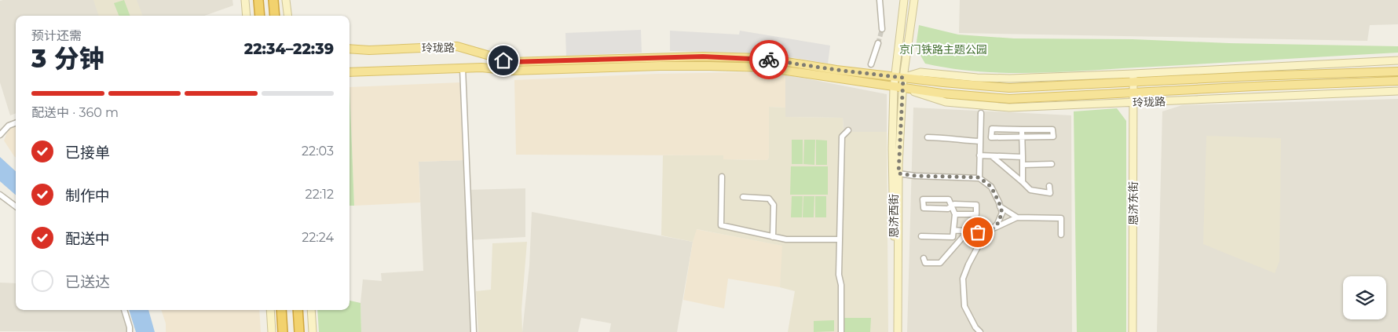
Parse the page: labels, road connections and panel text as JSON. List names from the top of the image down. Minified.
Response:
{"streets":{"main road":["玲珑路"],"street":["恩济东街","恩济西街"]},"crossings":[["玲珑路","恩济东街"],["玲珑路","恩济西街"]],"parks":["京门铁路主题公园"],"page":{"heading":["3 分钟","预计还需","22:34–22:39"],"bar":"配送中 · 360 m","list":[["已接单","22:03"],["制作中","22:12"],["配送中","22:24"],"已送达"]}}
